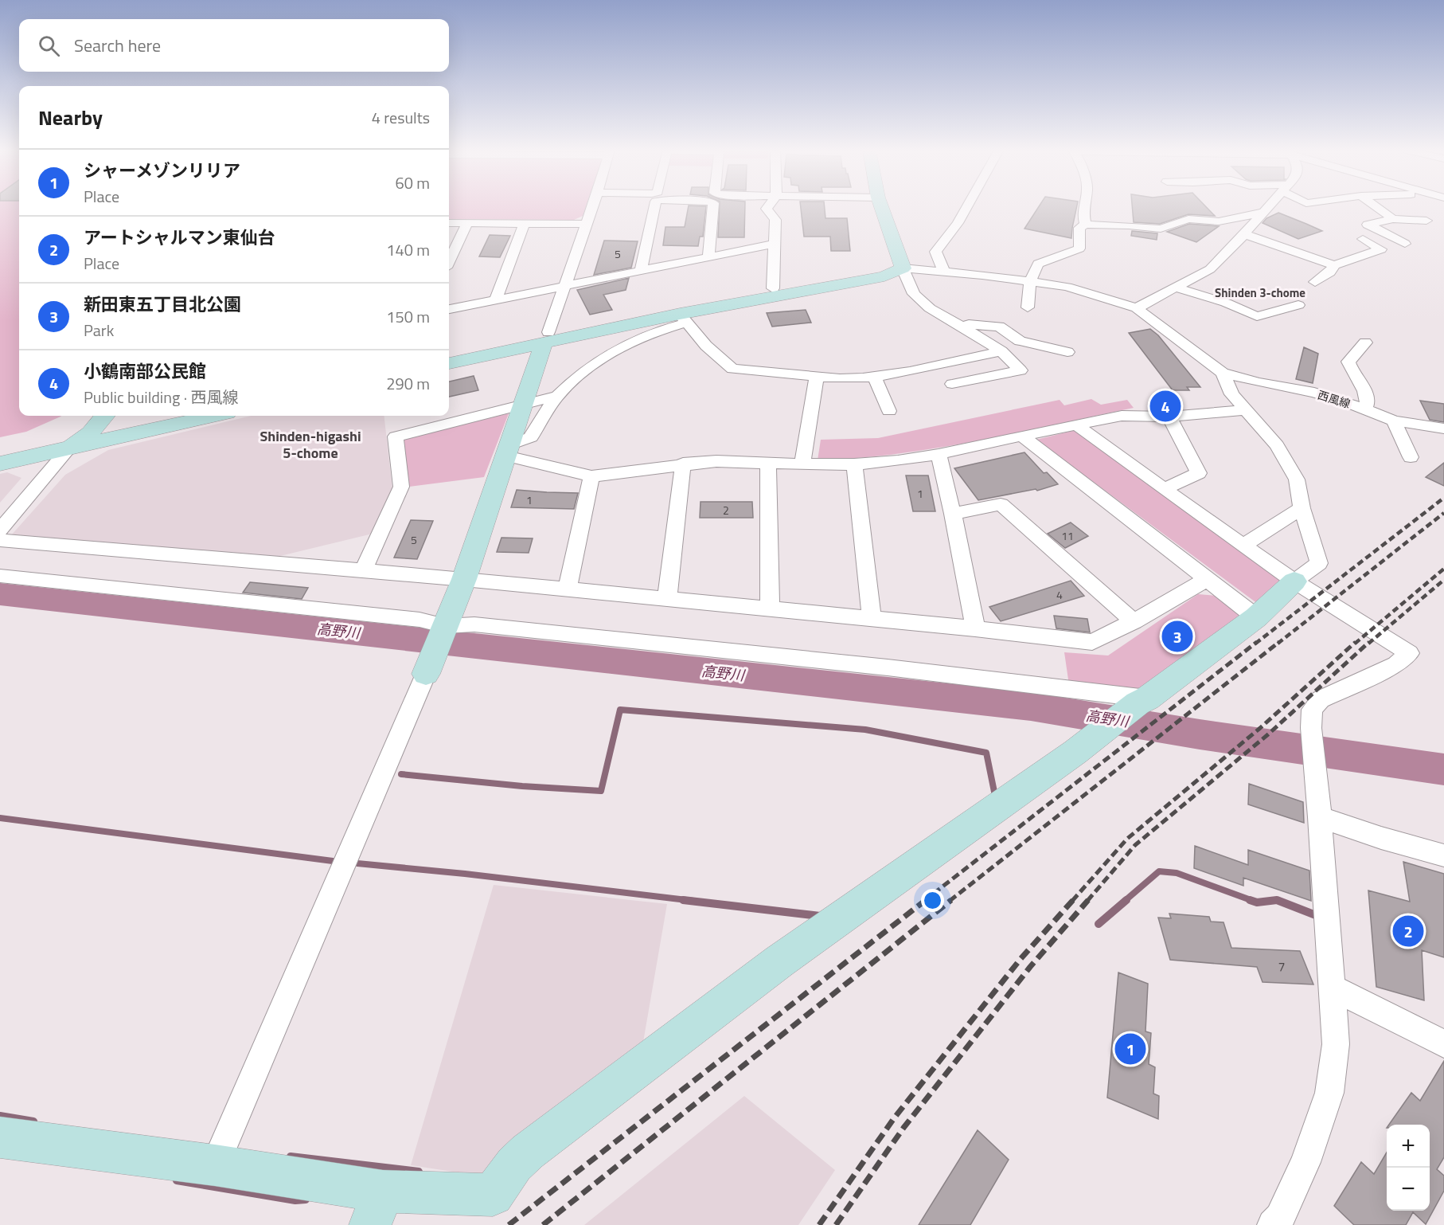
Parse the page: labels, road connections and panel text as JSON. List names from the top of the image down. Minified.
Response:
{"streets":{"street":["西風線"]},"districts":["Shinden 3-chome","Shinden-higashi 5-chome"],"water":["高野川"],"house_numbers":["5","1","1","2","11","5","4","7"],"page":{"search":"Search here","heading":["Nearby","4 results"],"list":[{"mark":"1","name":"シャーメゾンリリア","note":"Place","value":"60 m"},{"mark":"2","name":"アートシャルマン東仙台","note":"Place","value":"140 m"},{"mark":"3","name":"新田東五丁目北公園","note":"Park","value":"150 m"},{"mark":"4","name":"小鶴南部公民館","note":"Public building · 西風線","value":"290 m"}],"pins":["4","3","2","1"],"map_buttons":["+","−"]}}
